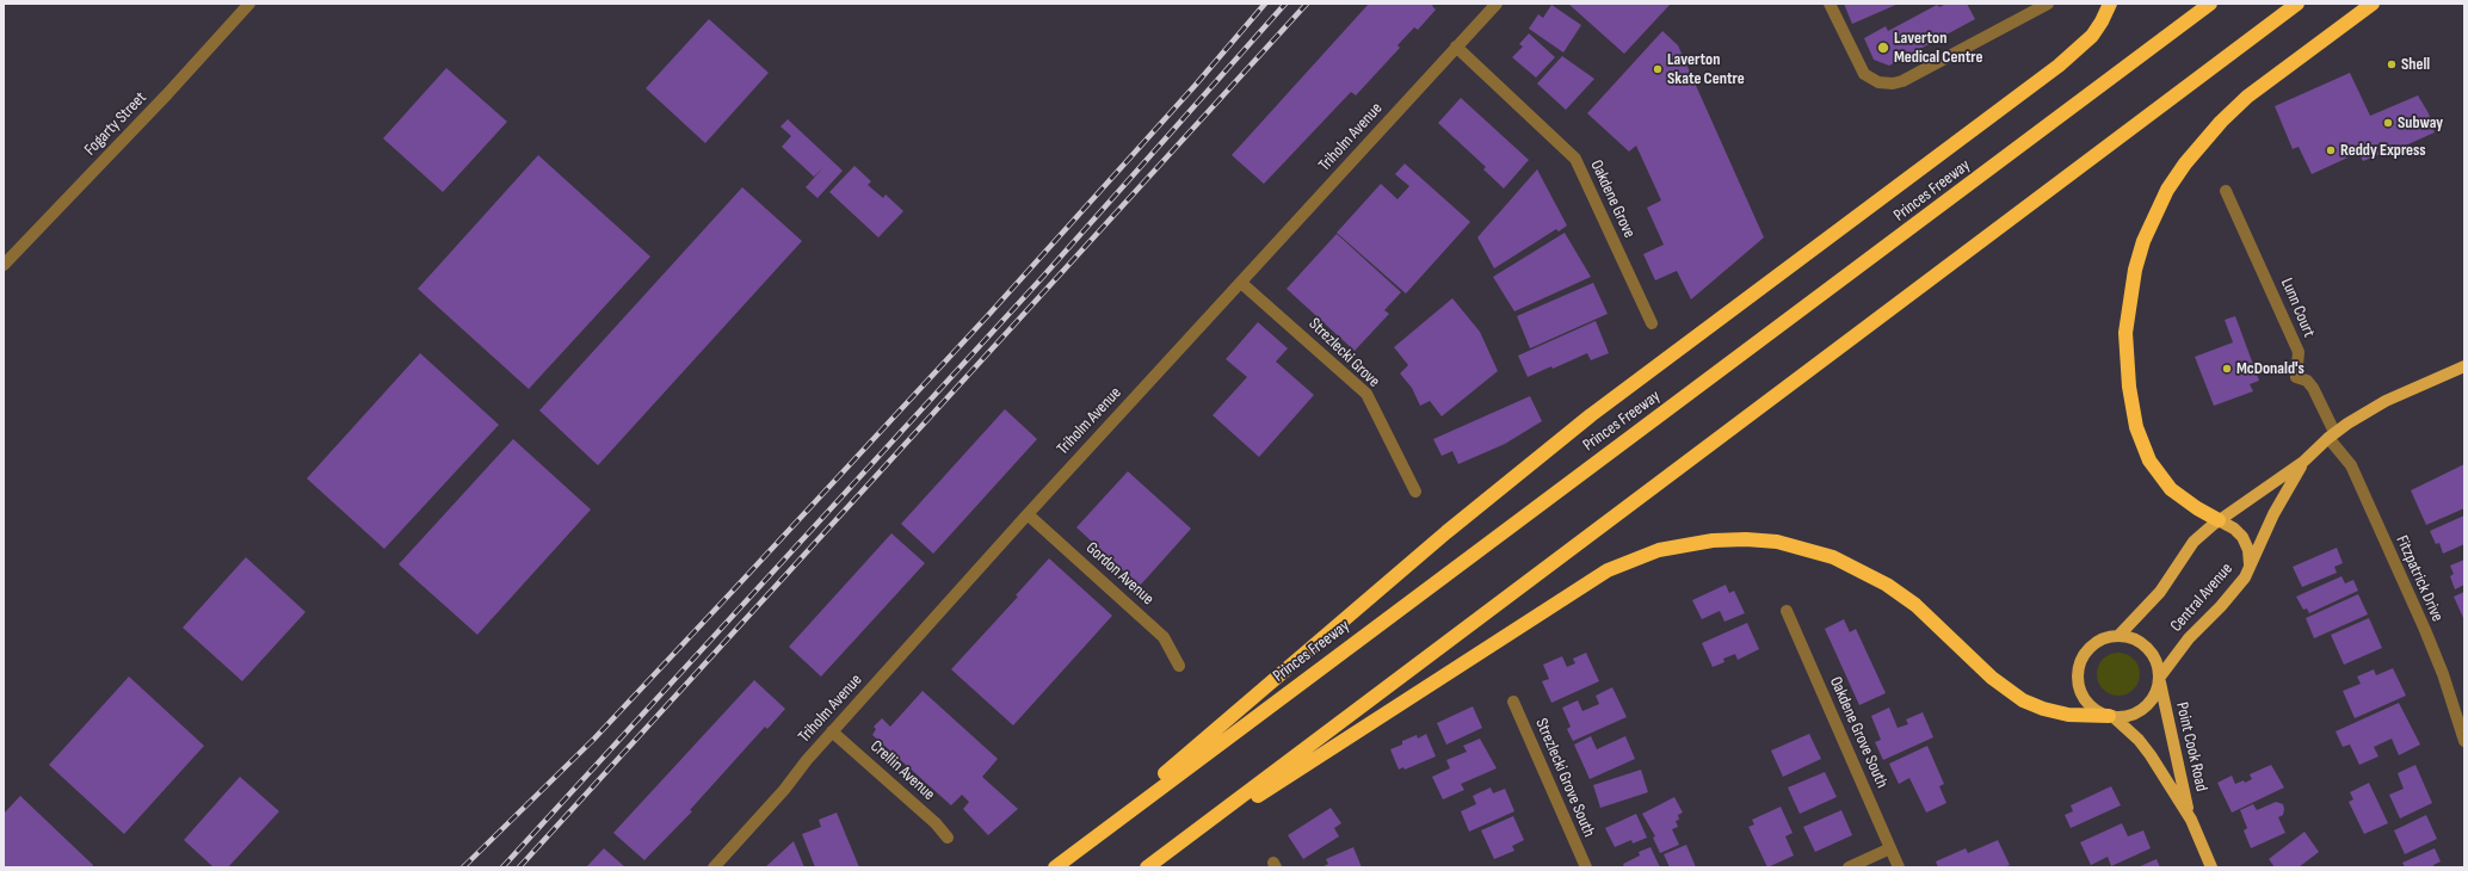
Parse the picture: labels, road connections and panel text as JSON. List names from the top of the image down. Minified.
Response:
{"streets":{"highway":["Princes Freeway"],"main road":["Central Avenue","Point Cook Road"],"street":["Fogarty Street","Triholm Avenue","Oakdene Grove","Lunn Court","Strezlecki Grove","Gordon Avenue","Fitzpatrick Drive","Oakdene Grove South","Crellin Avenue","Strezlecki Grove South"]},"crossings":[["Triholm Avenue","Oakdene Grove"],["Triholm Avenue","Strezlecki Grove"],["Triholm Avenue","Gordon Avenue"],["Triholm Avenue","Crellin Avenue"],["Lunn Court","Fitzpatrick Drive"],["Lunn Court","Central Avenue"],["Fitzpatrick Drive","Central Avenue"],["Central Avenue","Point Cook Road"]],"places":["Laverton Medical Centre","Shell","Laverton Skate Centre","Subway","Reddy Express","McDonald's"]}
